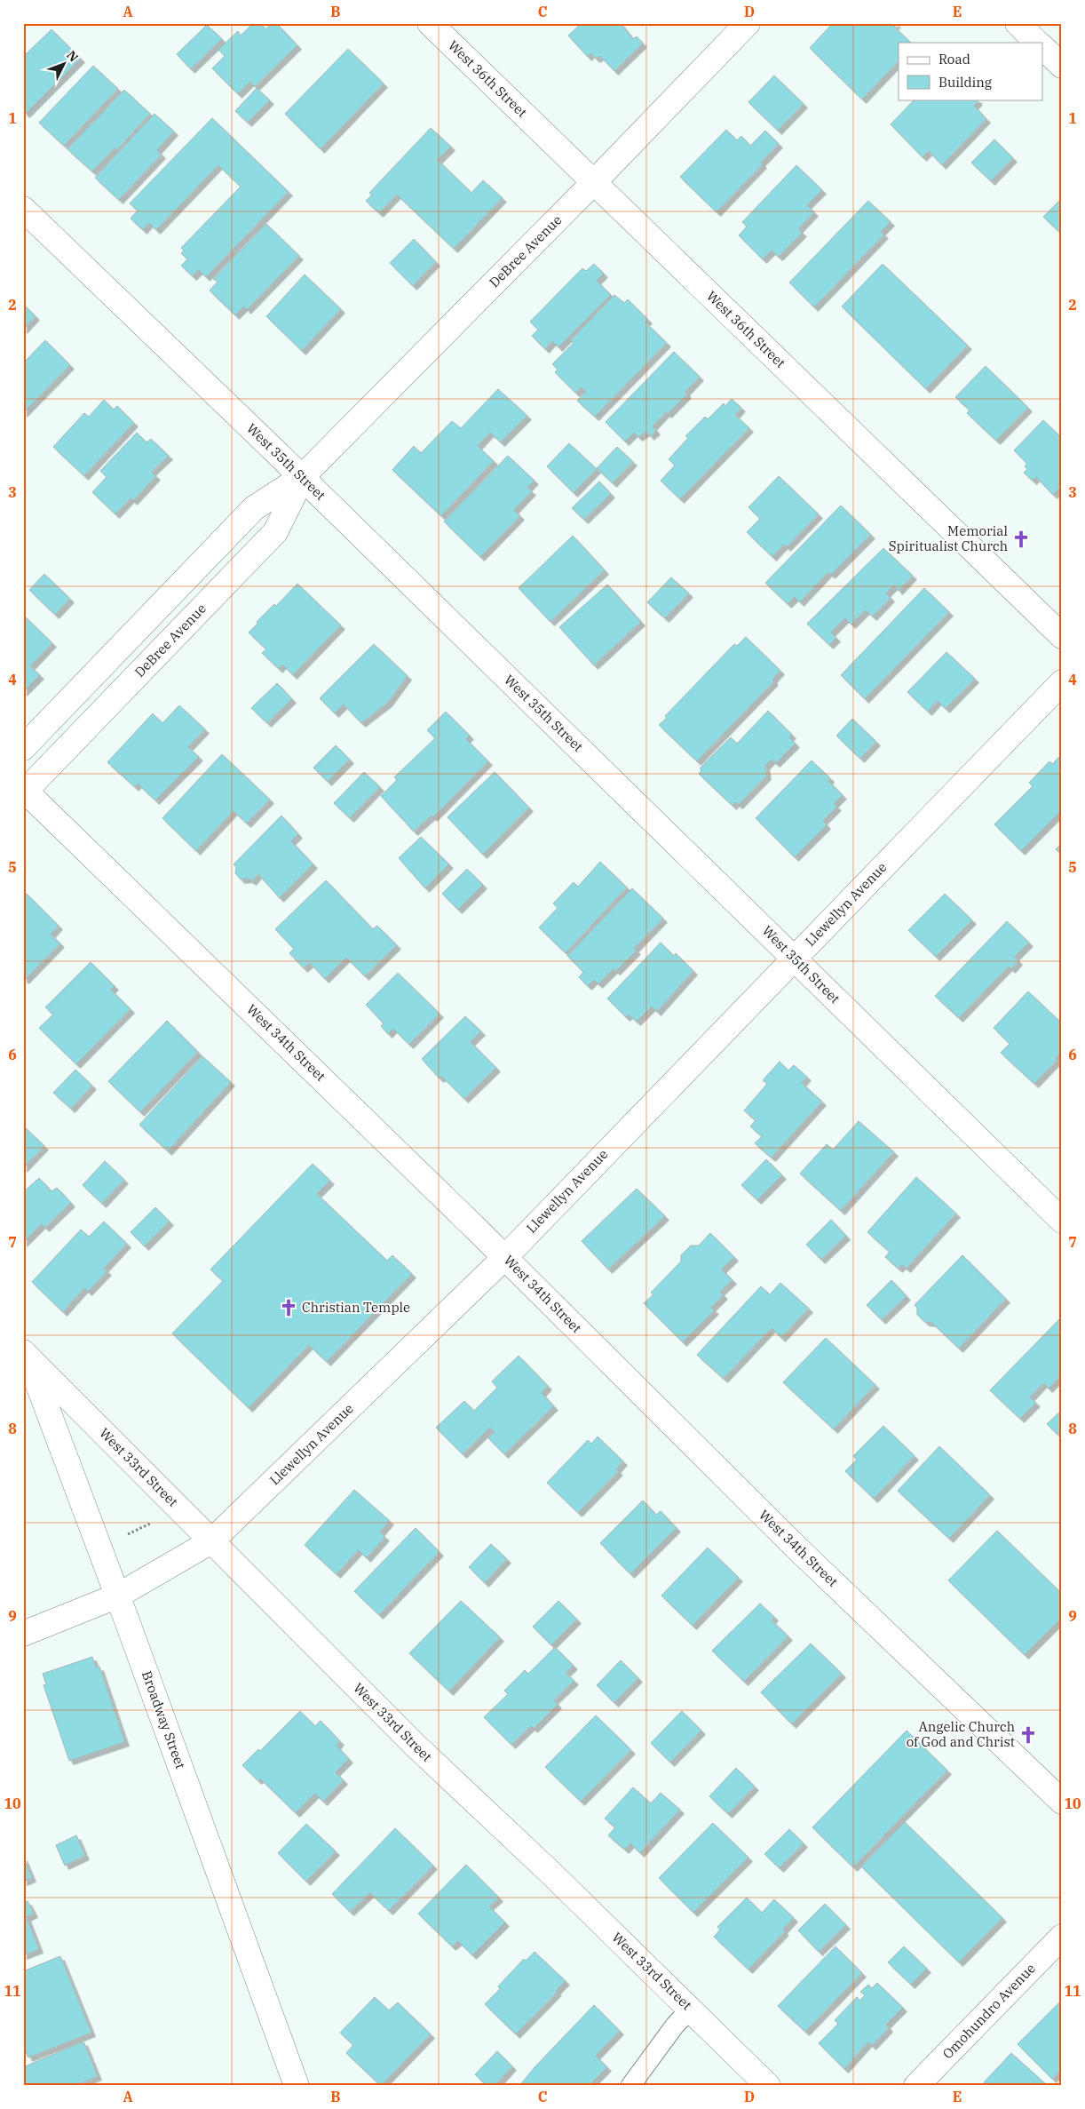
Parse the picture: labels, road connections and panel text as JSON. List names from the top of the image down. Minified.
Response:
{"streets":{"street":["West 36th Street","DeBree Avenue","West 35th Street","Llewellyn Avenue","West 34th Street","West 33rd Street","Broadway Street","Omohundro Avenue"]},"crossings":[["West 36th Street","DeBree Avenue"],["DeBree Avenue","West 35th Street"],["DeBree Avenue","West 34th Street"],["West 35th Street","Llewellyn Avenue"],["Llewellyn Avenue","West 34th Street"],["Llewellyn Avenue","West 33rd Street"],["Llewellyn Avenue","Broadway Street"],["West 33rd Street","Broadway Street"]],"places":{"church":["Memorial Spiritualist Church","Christian Temple","Angelic Church of God and Christ"]},"legend":["Road","Building"],"north":"top right","grid":{"columns":["A","B","C","D","E"],"rows":["1","2","3","4","5","6","7","8","9","10","11"]}}
